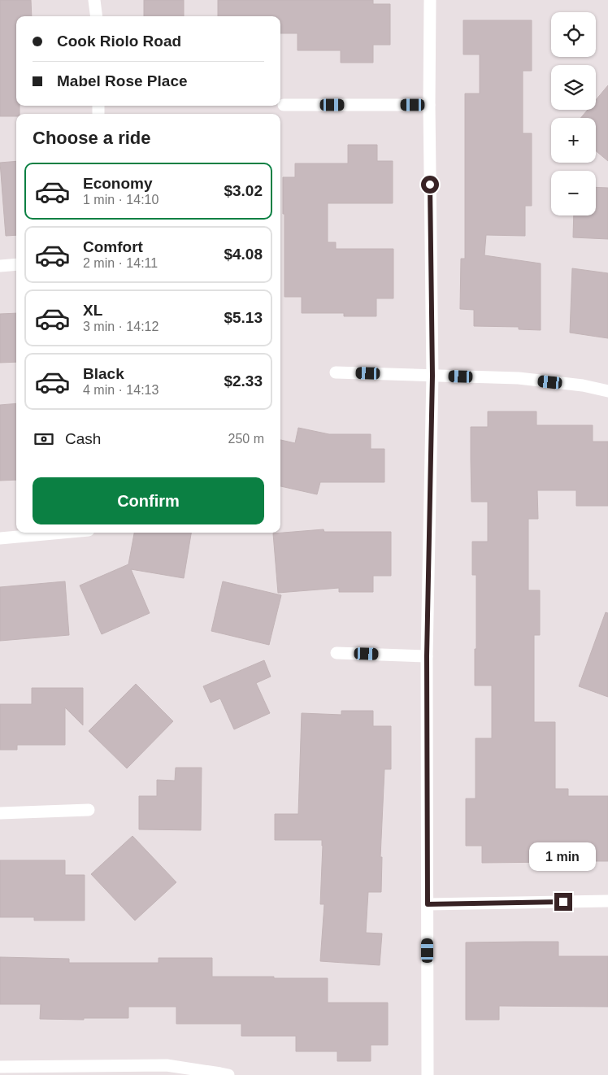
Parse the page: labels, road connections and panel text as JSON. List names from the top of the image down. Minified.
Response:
{"page":{"map_buttons":["+","−"],"banner":["Cook Riolo Road","Mabel Rose Place"],"heading":"Choose a ride","list":[{"name":"Economy","note":"1 min · 14:10","value":"$3.02"},{"name":"Comfort","note":"2 min · 14:11","value":"$4.08"},{"name":"XL","note":"3 min · 14:12","value":"$5.13"},{"name":"Black","note":"4 min · 14:13","value":"$2.33"}],"pay":["Cash","250 m"],"buttons":"Confirm","bubble":"1 min"}}
